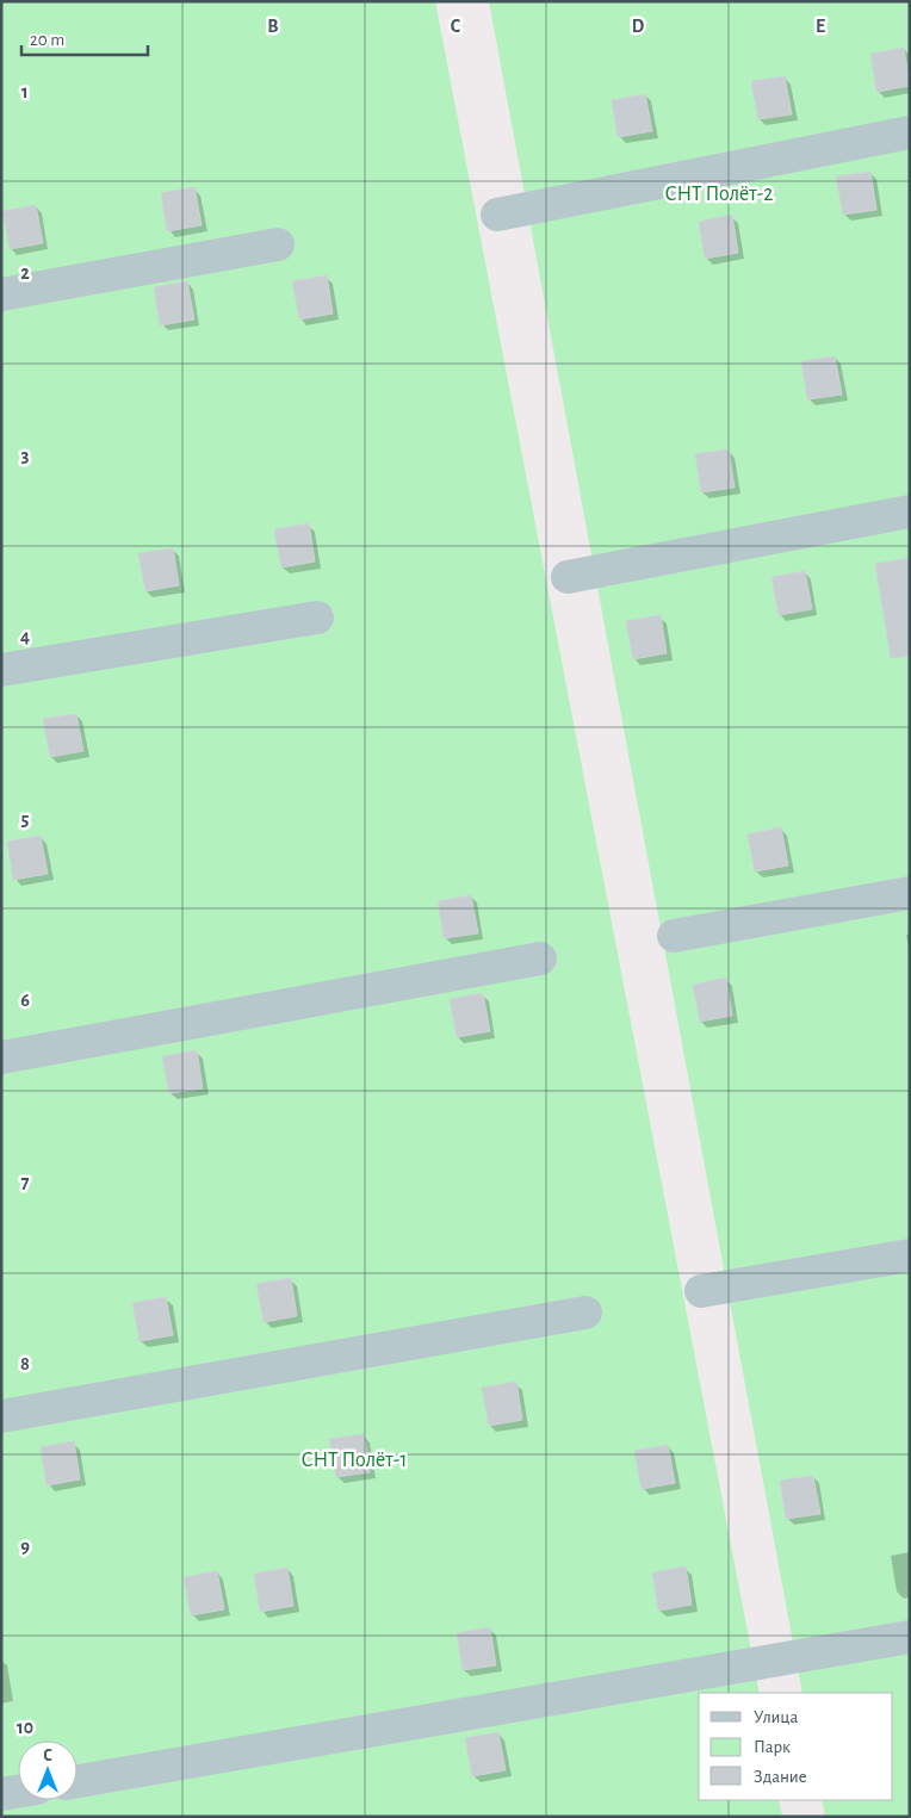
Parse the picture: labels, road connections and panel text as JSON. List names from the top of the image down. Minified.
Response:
{"parks":["СНТ Полёт-2","СНТ Полёт-1"],"legend":["Улица","Парк","Здание"],"scale_bar":"20 m","north":"top","grid":{"columns":["B","C","D","E"],"rows":["1","2","3","4","5","6","7","8","9","10"]}}
